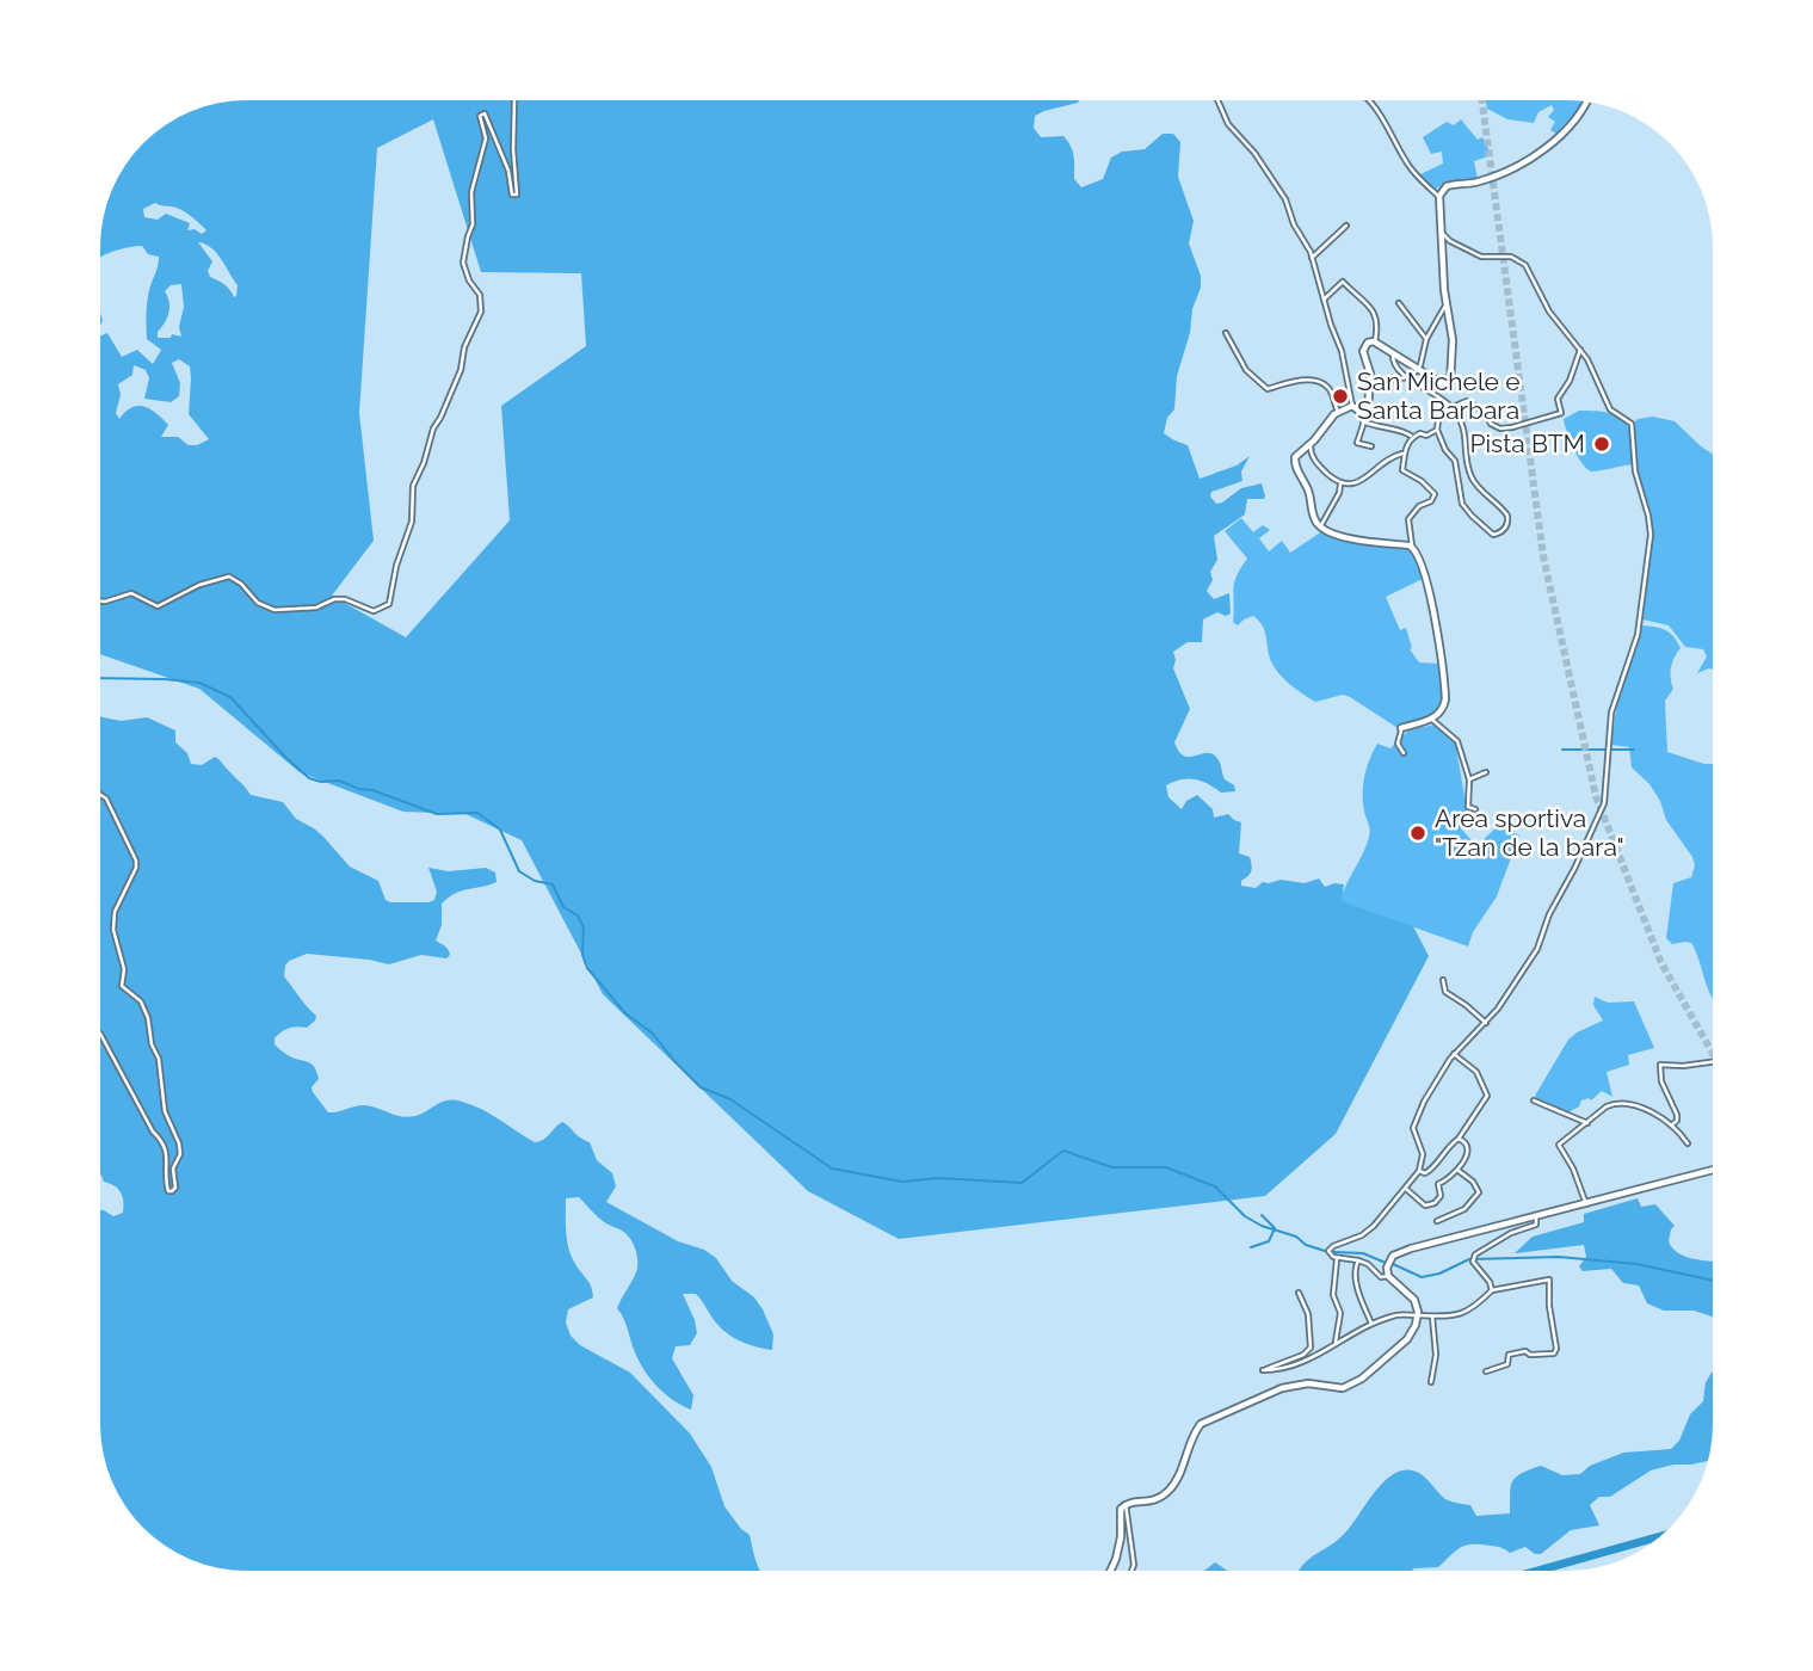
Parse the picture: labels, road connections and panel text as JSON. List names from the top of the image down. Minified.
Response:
{"places":["San Michele e Santa Barbara","Pista BTM","Area sportiva \"Tzan de la bara\""]}
